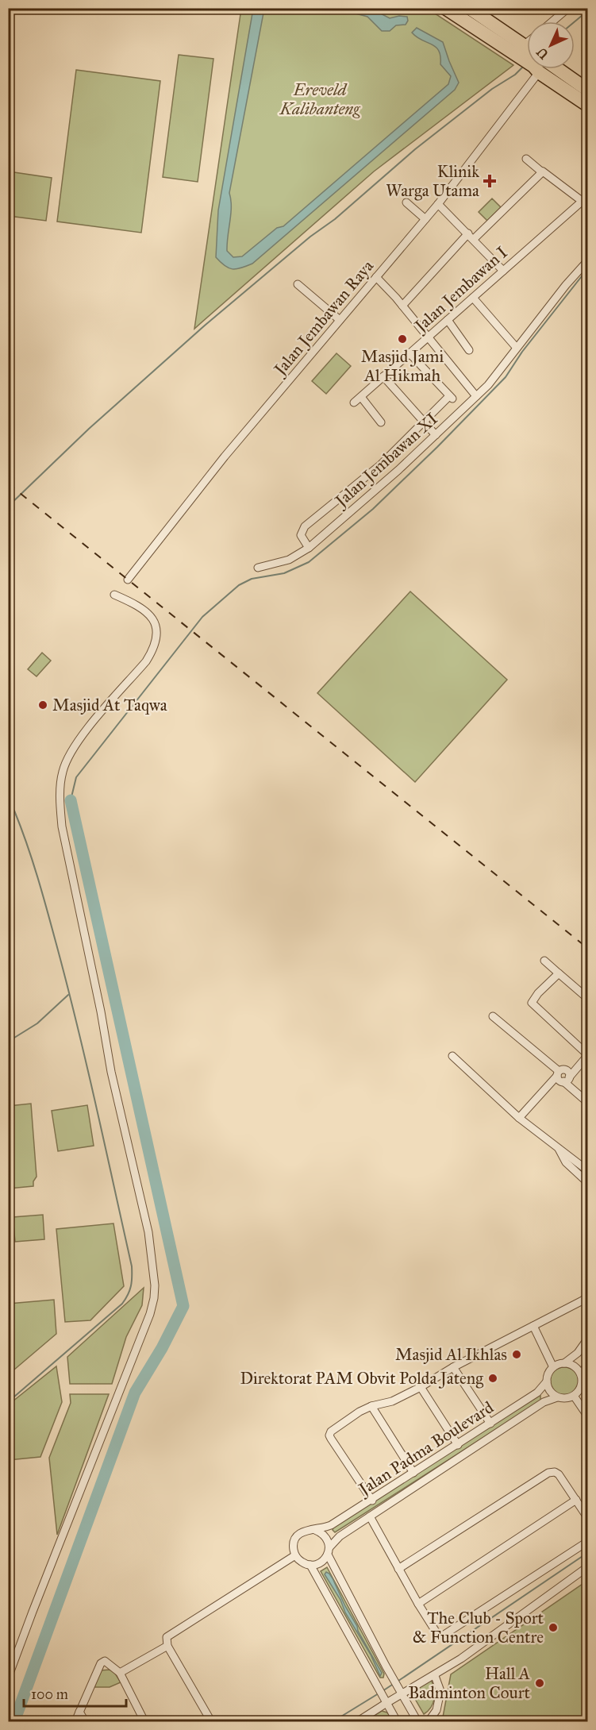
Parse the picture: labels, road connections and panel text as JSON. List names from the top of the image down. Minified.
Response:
{"streets":{"street":["Jalan Jembawan I","Jalan Jembawan Raya","Jalan Jembawan XI","Jalan Padma Boulevard"]},"parks":["Ereveld Kalibanteng"],"places":{"health":["Klinik Warga Utama"],"other":["Masjid Jami Al Hikmah","Masjid At Taqwa","Masjid Al Ikhlas","Direktorat PAM Obvit Polda Jateng","The Club - Sport & Function Centre","Hall A Badminton Court"]},"scale_bar":"100 m","north":"bottom left"}
